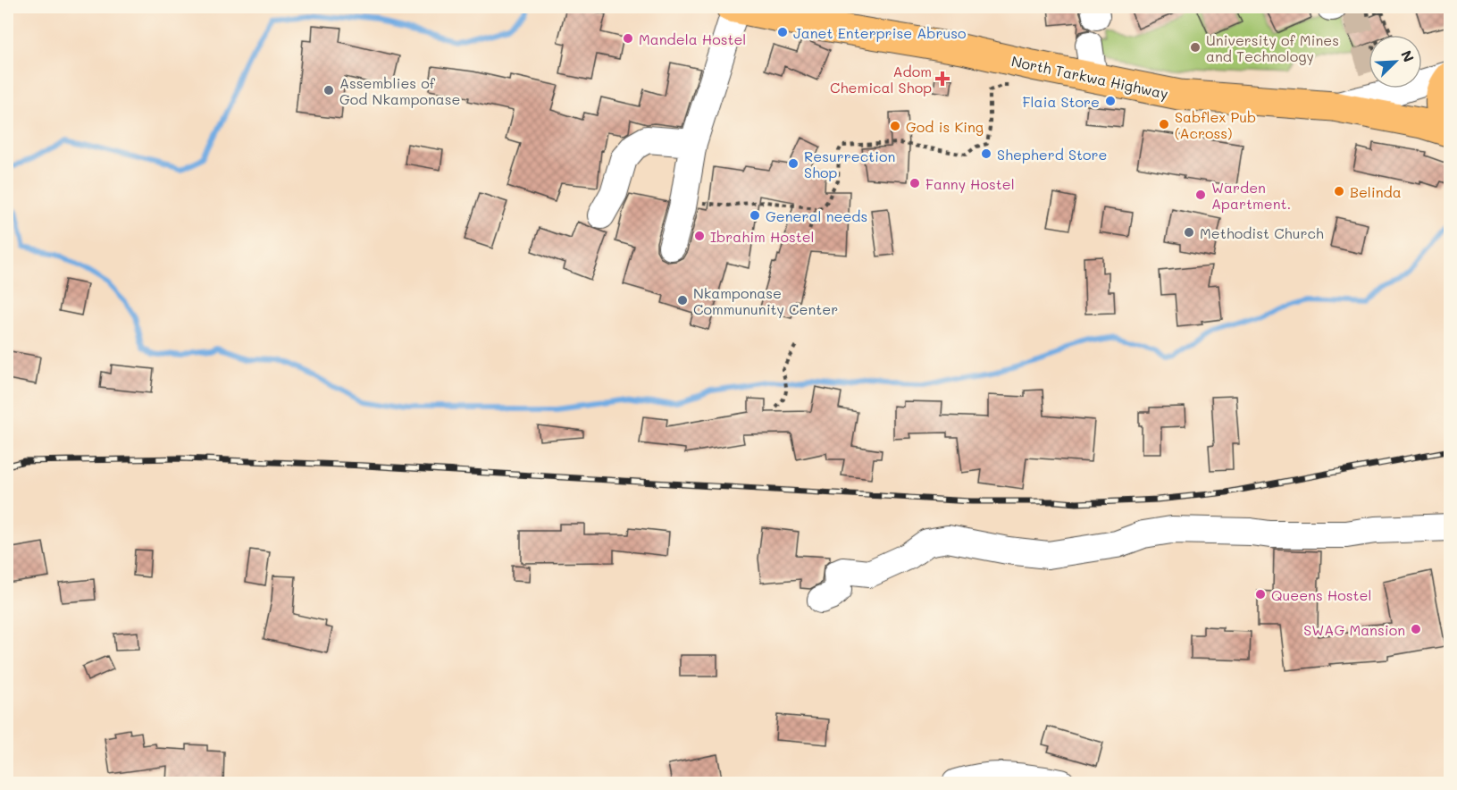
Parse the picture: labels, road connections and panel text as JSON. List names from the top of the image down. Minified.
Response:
{"streets":{"main road":["North Tarkwa Highway"]},"places":{"other":["Janet Enterprise Abruso","Mandela Hostel","University of Mines and Technology","Assemblies of God Nkamponase","Flaia Store","Sabflex Pub (Across)","God is King","Shepherd Store","Resurrection Shop","Fanny Hostel","Belinda","Warden Apartment.","General needs","Methodist Church","Ibrahim Hostel","Nkamponase Commununity Center","Queens Hostel","SWAG Mansion"],"health":["Adom Chemical Shop"]},"north":"top right"}
